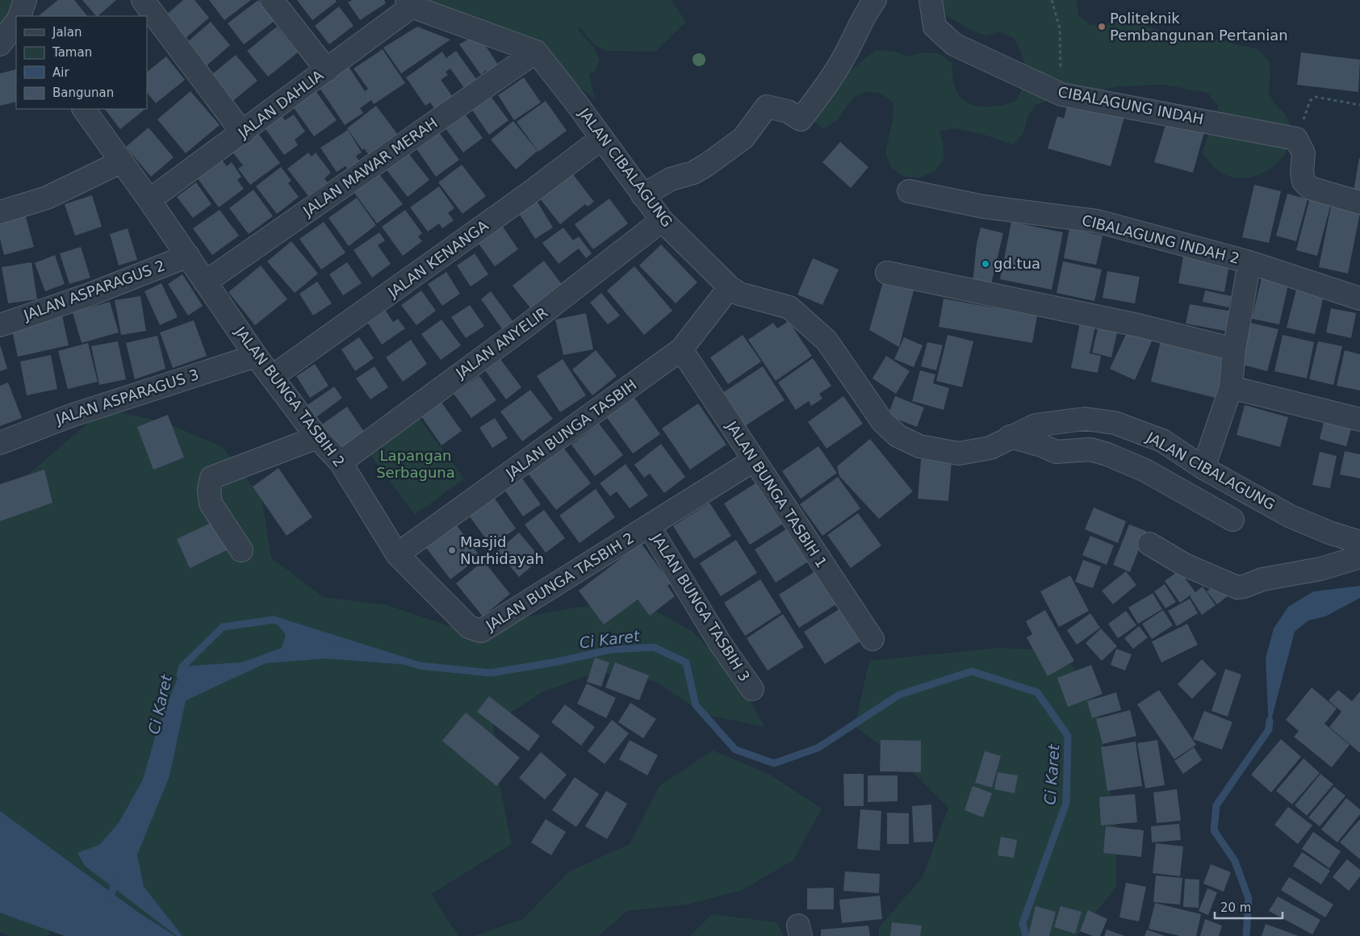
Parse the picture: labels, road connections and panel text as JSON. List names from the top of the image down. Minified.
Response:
{"streets":{"street":["JALAN DAHLIA","CIBALAGUNG INDAH","JALAN MAWAR MERAH","JALAN CIBALAGUNG","CIBALAGUNG INDAH 2","JALAN KENANGA","JALAN ASPARAGUS 2","JALAN ANYELIR","JALAN ASPARAGUS 3","JALAN BUNGA TASBIH 2","JALAN BUNGA TASBIH","JALAN BUNGA TASBIH 1","JALAN BUNGA TASBIH 3"]},"crossings":[["JALAN DAHLIA","JALAN BUNGA TASBIH 2"],["JALAN MAWAR MERAH","JALAN CIBALAGUNG"],["JALAN MAWAR MERAH","JALAN BUNGA TASBIH 2"],["JALAN CIBALAGUNG","JALAN KENANGA"],["JALAN CIBALAGUNG","JALAN ANYELIR"],["JALAN CIBALAGUNG","JALAN BUNGA TASBIH"],["JALAN KENANGA","JALAN BUNGA TASBIH 2"],["JALAN ASPARAGUS 2","JALAN BUNGA TASBIH 2"],["JALAN ANYELIR","JALAN BUNGA TASBIH 2"],["JALAN ASPARAGUS 3","JALAN BUNGA TASBIH 2"],["JALAN BUNGA TASBIH 2","JALAN BUNGA TASBIH"],["JALAN BUNGA TASBIH 2","JALAN BUNGA TASBIH 1"],["JALAN BUNGA TASBIH 2","JALAN BUNGA TASBIH 3"],["JALAN BUNGA TASBIH","JALAN BUNGA TASBIH 1"]],"water":["Ci Karet"],"parks":["Lapangan Serbaguna"],"places":["Politeknik Pembangunan Pertanian","gd.tua","Masjid Nurhidayah"],"legend":["Jalan","Taman","Air","Bangunan"],"scale_bar":"20 m"}
